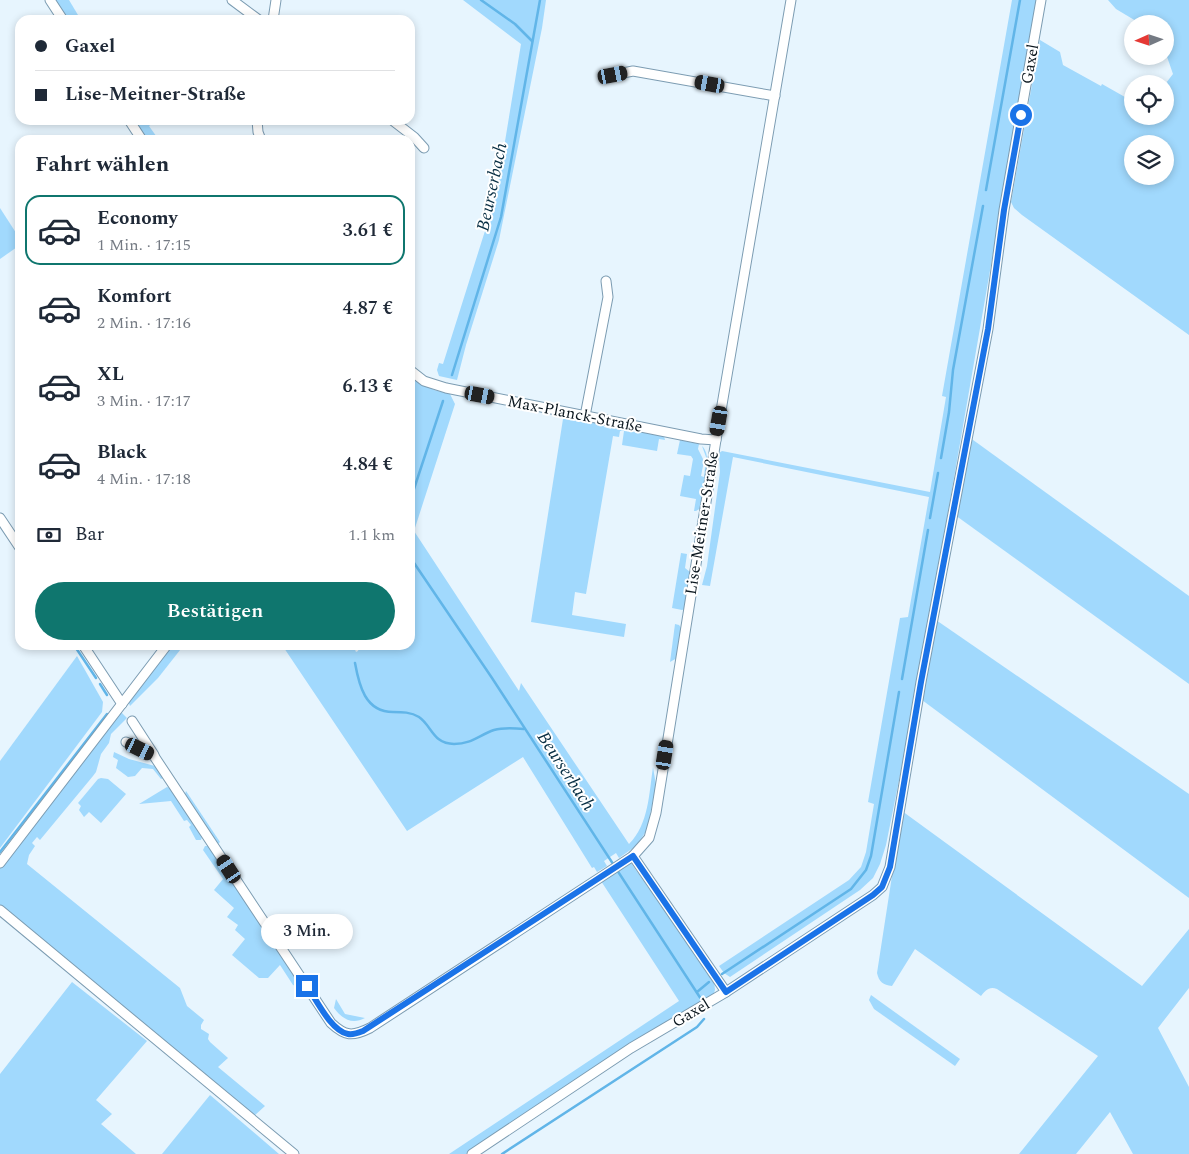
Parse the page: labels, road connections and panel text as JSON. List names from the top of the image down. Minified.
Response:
{"streets":{"street":["Gaxel","Max-Planck-Straße","Lise-Meitner-Straße"]},"crossings":[["Max-Planck-Straße","Lise-Meitner-Straße"]],"water":["Beurserbach"],"north":"left","page":{"banner":["Gaxel","Lise-Meitner-Straße"],"heading":"Fahrt wählen","list":[{"name":"Economy","note":"1 Min. · 17:15","value":"3.61 €"},{"name":"Komfort","note":"2 Min. · 17:16","value":"4.87 €"},{"name":"XL","note":"3 Min. · 17:17","value":"6.13 €"},{"name":"Black","note":"4 Min. · 17:18","value":"4.84 €"}],"pay":["Bar","1.1 km"],"buttons":"Bestätigen","bubble":"3 Min."}}
